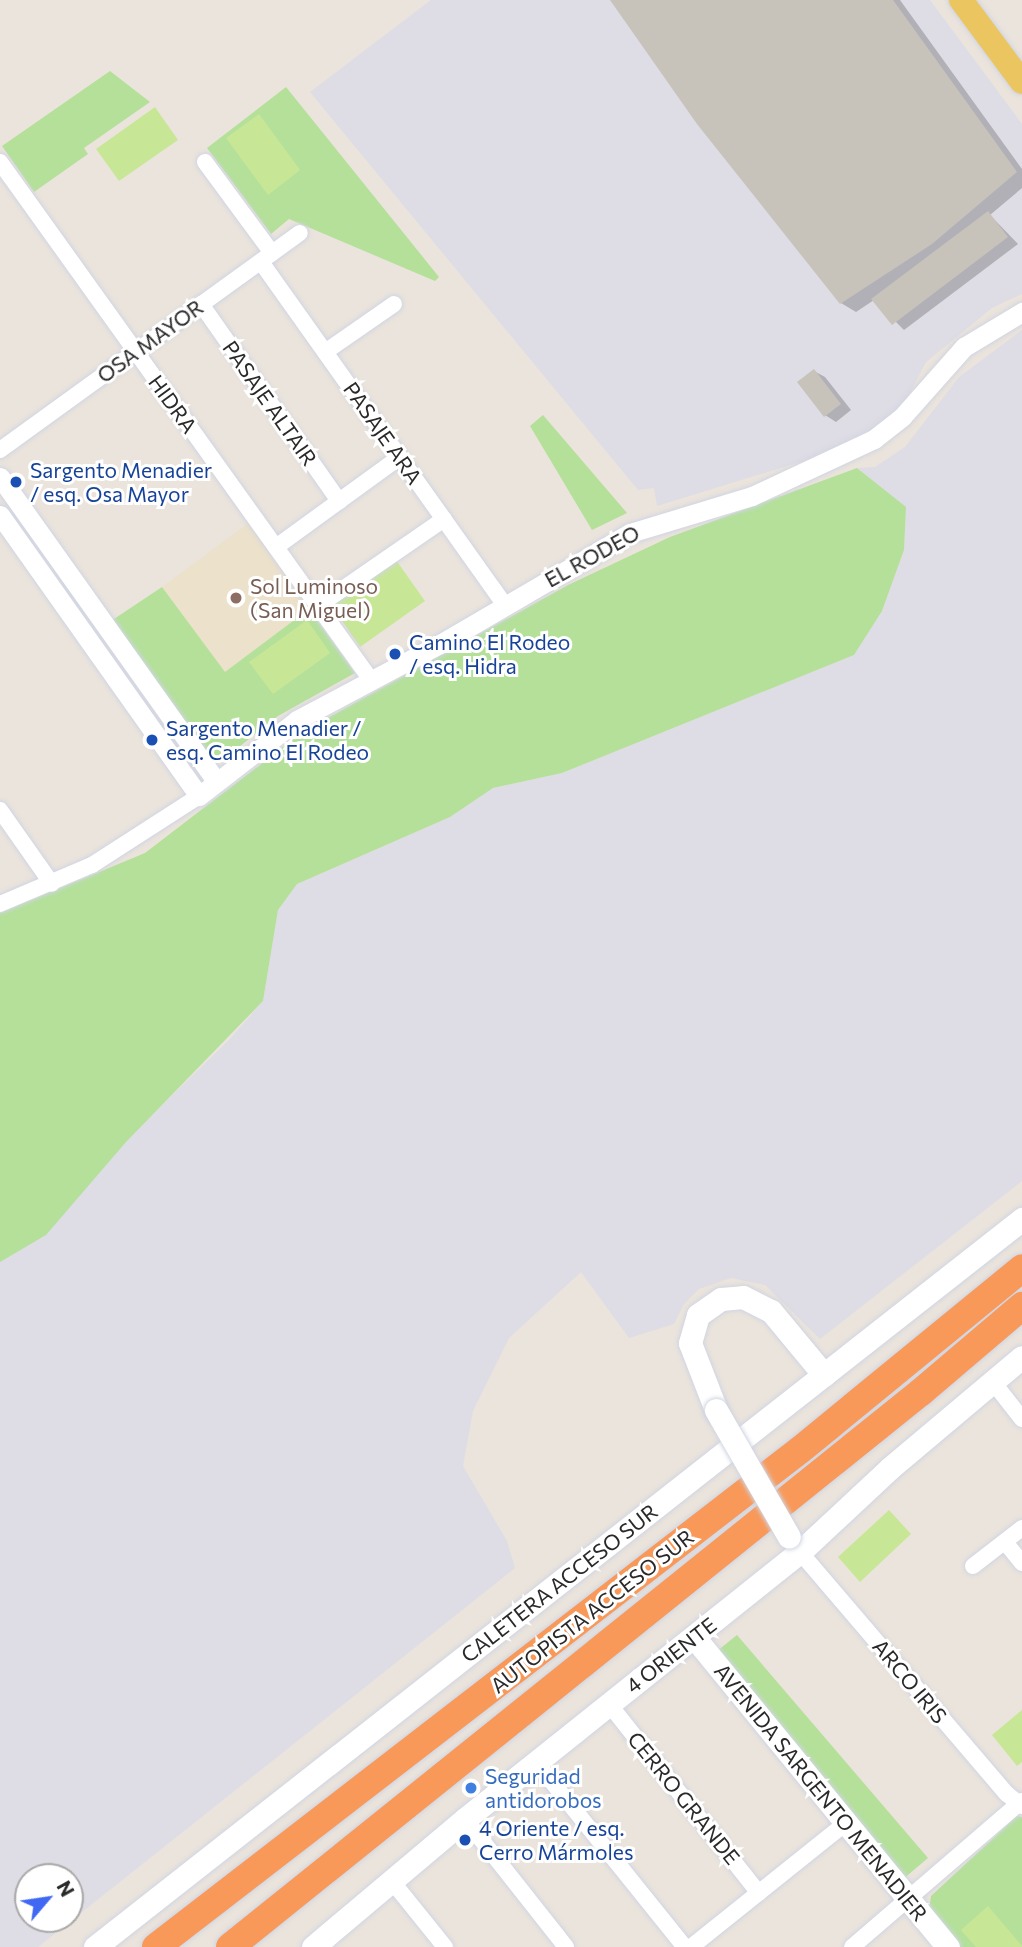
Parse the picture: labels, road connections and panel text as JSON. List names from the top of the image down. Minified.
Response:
{"streets":{"highway":["AUTOPISTA ACCESO SUR"],"main road":["CALETERA ACCESO SUR","4 ORIENTE","AVENIDA SARGENTO MENADIER"],"street":["OSA MAYOR","PASAJE ALTAIR","HIDRA","PASAJE ARA","EL RODEO","ARCO IRIS","CERRO GRANDE"]},"crossings":[["OSA MAYOR","PASAJE ALTAIR"],["OSA MAYOR","HIDRA"],["OSA MAYOR","PASAJE ARA"],["HIDRA","EL RODEO"],["PASAJE ARA","EL RODEO"],["4 ORIENTE","ARCO IRIS"],["4 ORIENTE","AVENIDA SARGENTO MENADIER"],["4 ORIENTE","CERRO GRANDE"]],"places":["Sargento Menadier / esq. Osa Mayor","Sol Luminoso (San Miguel)","Camino El Rodeo / esq. Hidra","Sargento Menadier / esq. Camino El Rodeo","Seguridad antidorobos","4 Oriente / esq. Cerro Mármoles"],"north":"top right"}
